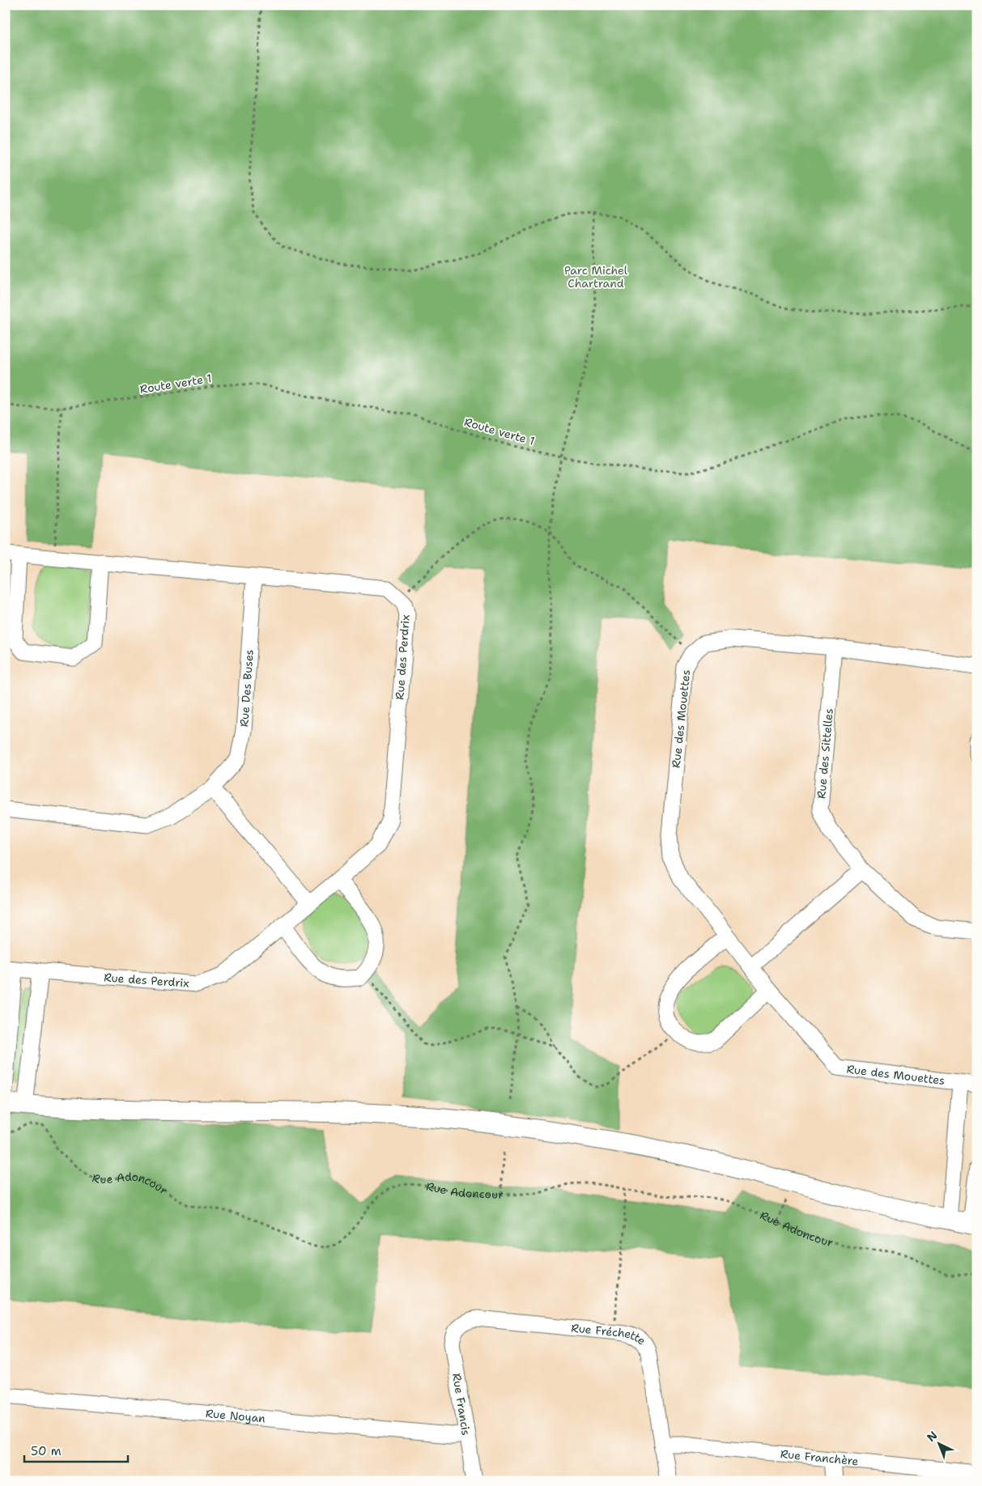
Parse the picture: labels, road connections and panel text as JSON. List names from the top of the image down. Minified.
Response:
{"streets":{"street":["Rue des Perdrix","Rue Des Buses","Rue des Mouettes","Rue des Sittelles","Rue Fréchette","Rue Francis","Rue Noyan","Rue Franchère"],"path":["Route verte 1","Rue Adoncour"]},"crossings":[["Rue des Perdrix","Rue Des Buses"],["Rue des Mouettes","Rue des Sittelles"],["Rue Fréchette","Rue Francis"],["Rue Fréchette","Rue Franchère"],["Rue Francis","Rue Noyan"]],"parks":["Parc Michel Chartrand"],"scale_bar":"50 m","north":"top left"}
